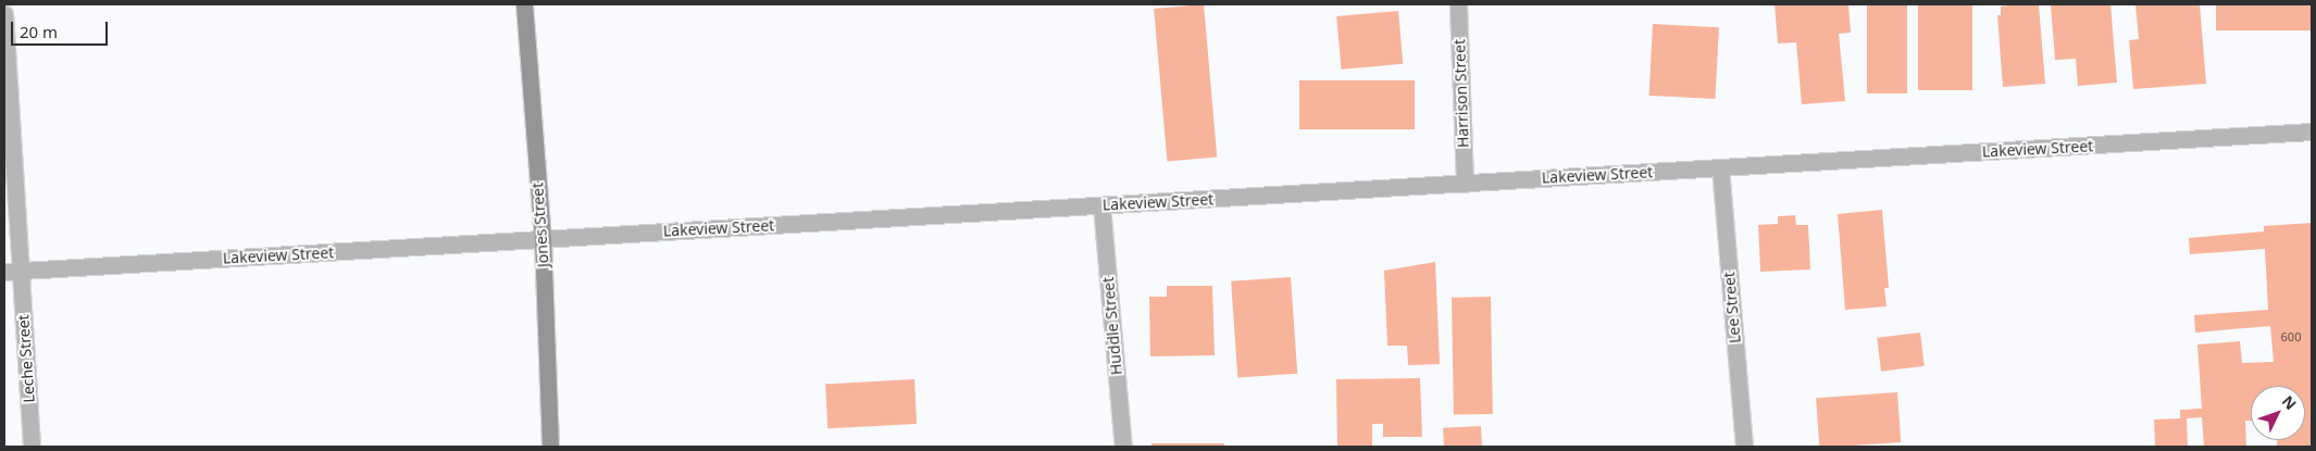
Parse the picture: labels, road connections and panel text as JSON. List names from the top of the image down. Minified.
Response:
{"streets":{"street":["Harrison Street","Lakeview Street","Jones Street","Lee Street","Huddle Street","Leche Street"]},"crossings":[["Harrison Street","Lakeview Street"],["Lakeview Street","Jones Street"],["Lakeview Street","Lee Street"],["Lakeview Street","Huddle Street"],["Lakeview Street","Leche Street"]],"house_numbers":["600"],"scale_bar":"20 m","north":"top right"}
